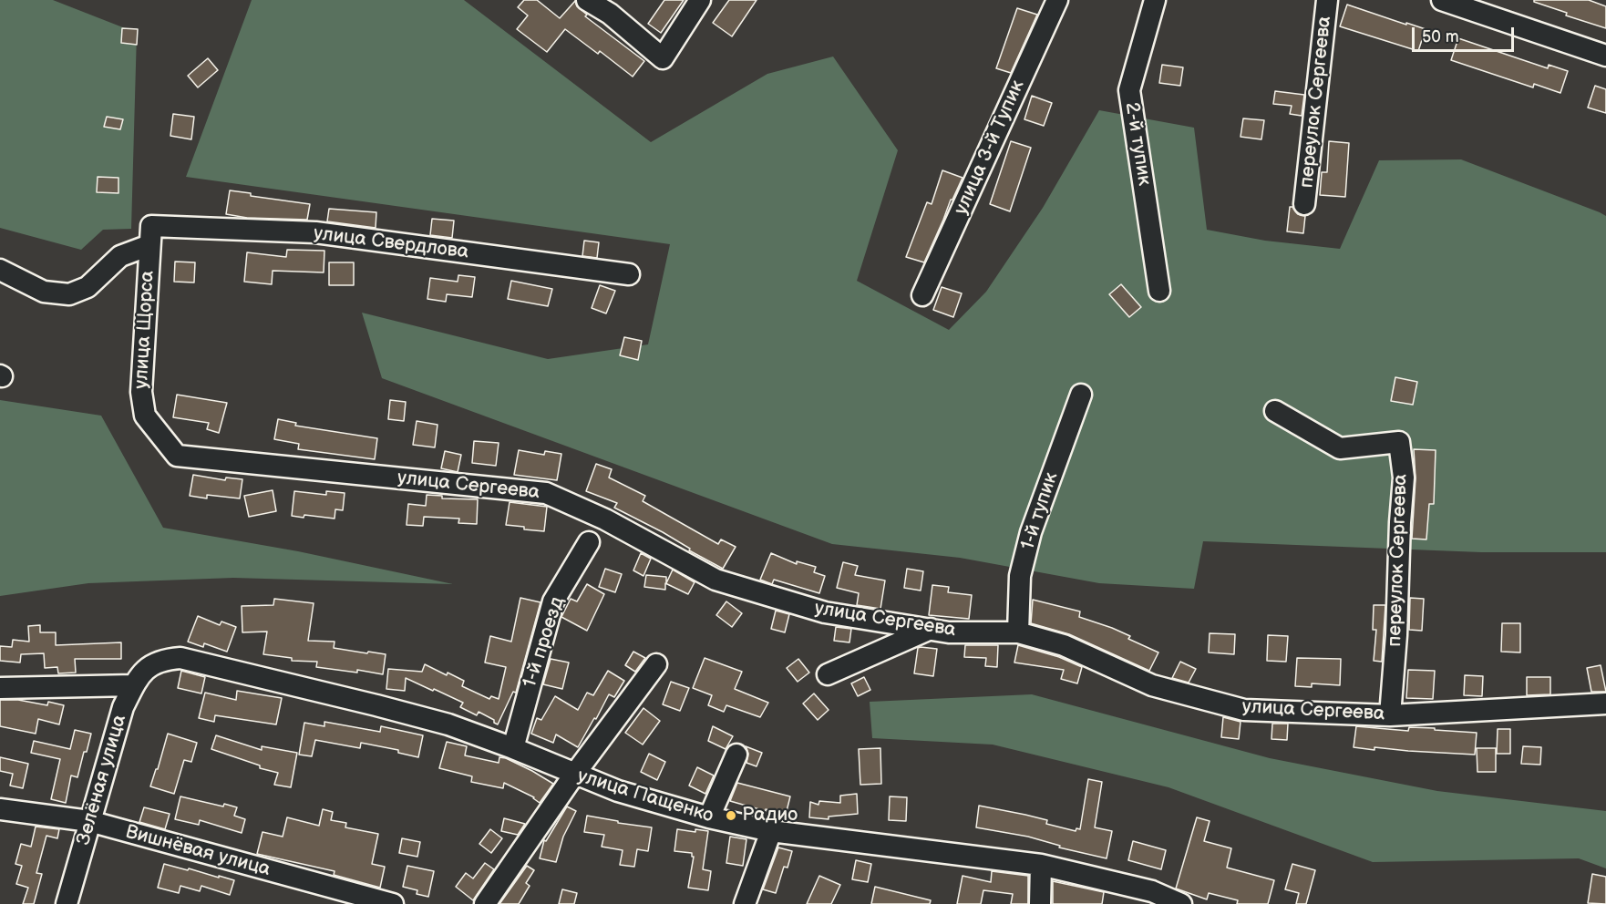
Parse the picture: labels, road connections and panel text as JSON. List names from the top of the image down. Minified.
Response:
{"streets":{"street":["переулок Сергеева","2-й тупик","улица 3-й Тупик","улица Свердлова","улица Щорса","улица Сергеева","1-й тупик","1-й проезд","Зелёная улица","улица Пащенко","Вишнёвая улица"]},"crossings":[["переулок Сергеева","улица Сергеева"],["улица Свердлова","улица Щорса"],["улица Щорса","улица Сергеева"],["улица Сергеева","1-й тупик"],["1-й проезд","улица Пащенко"],["Зелёная улица","улица Пащенко"],["Зелёная улица","Вишнёвая улица"]],"places":["Радио"],"scale_bar":"50 m"}
